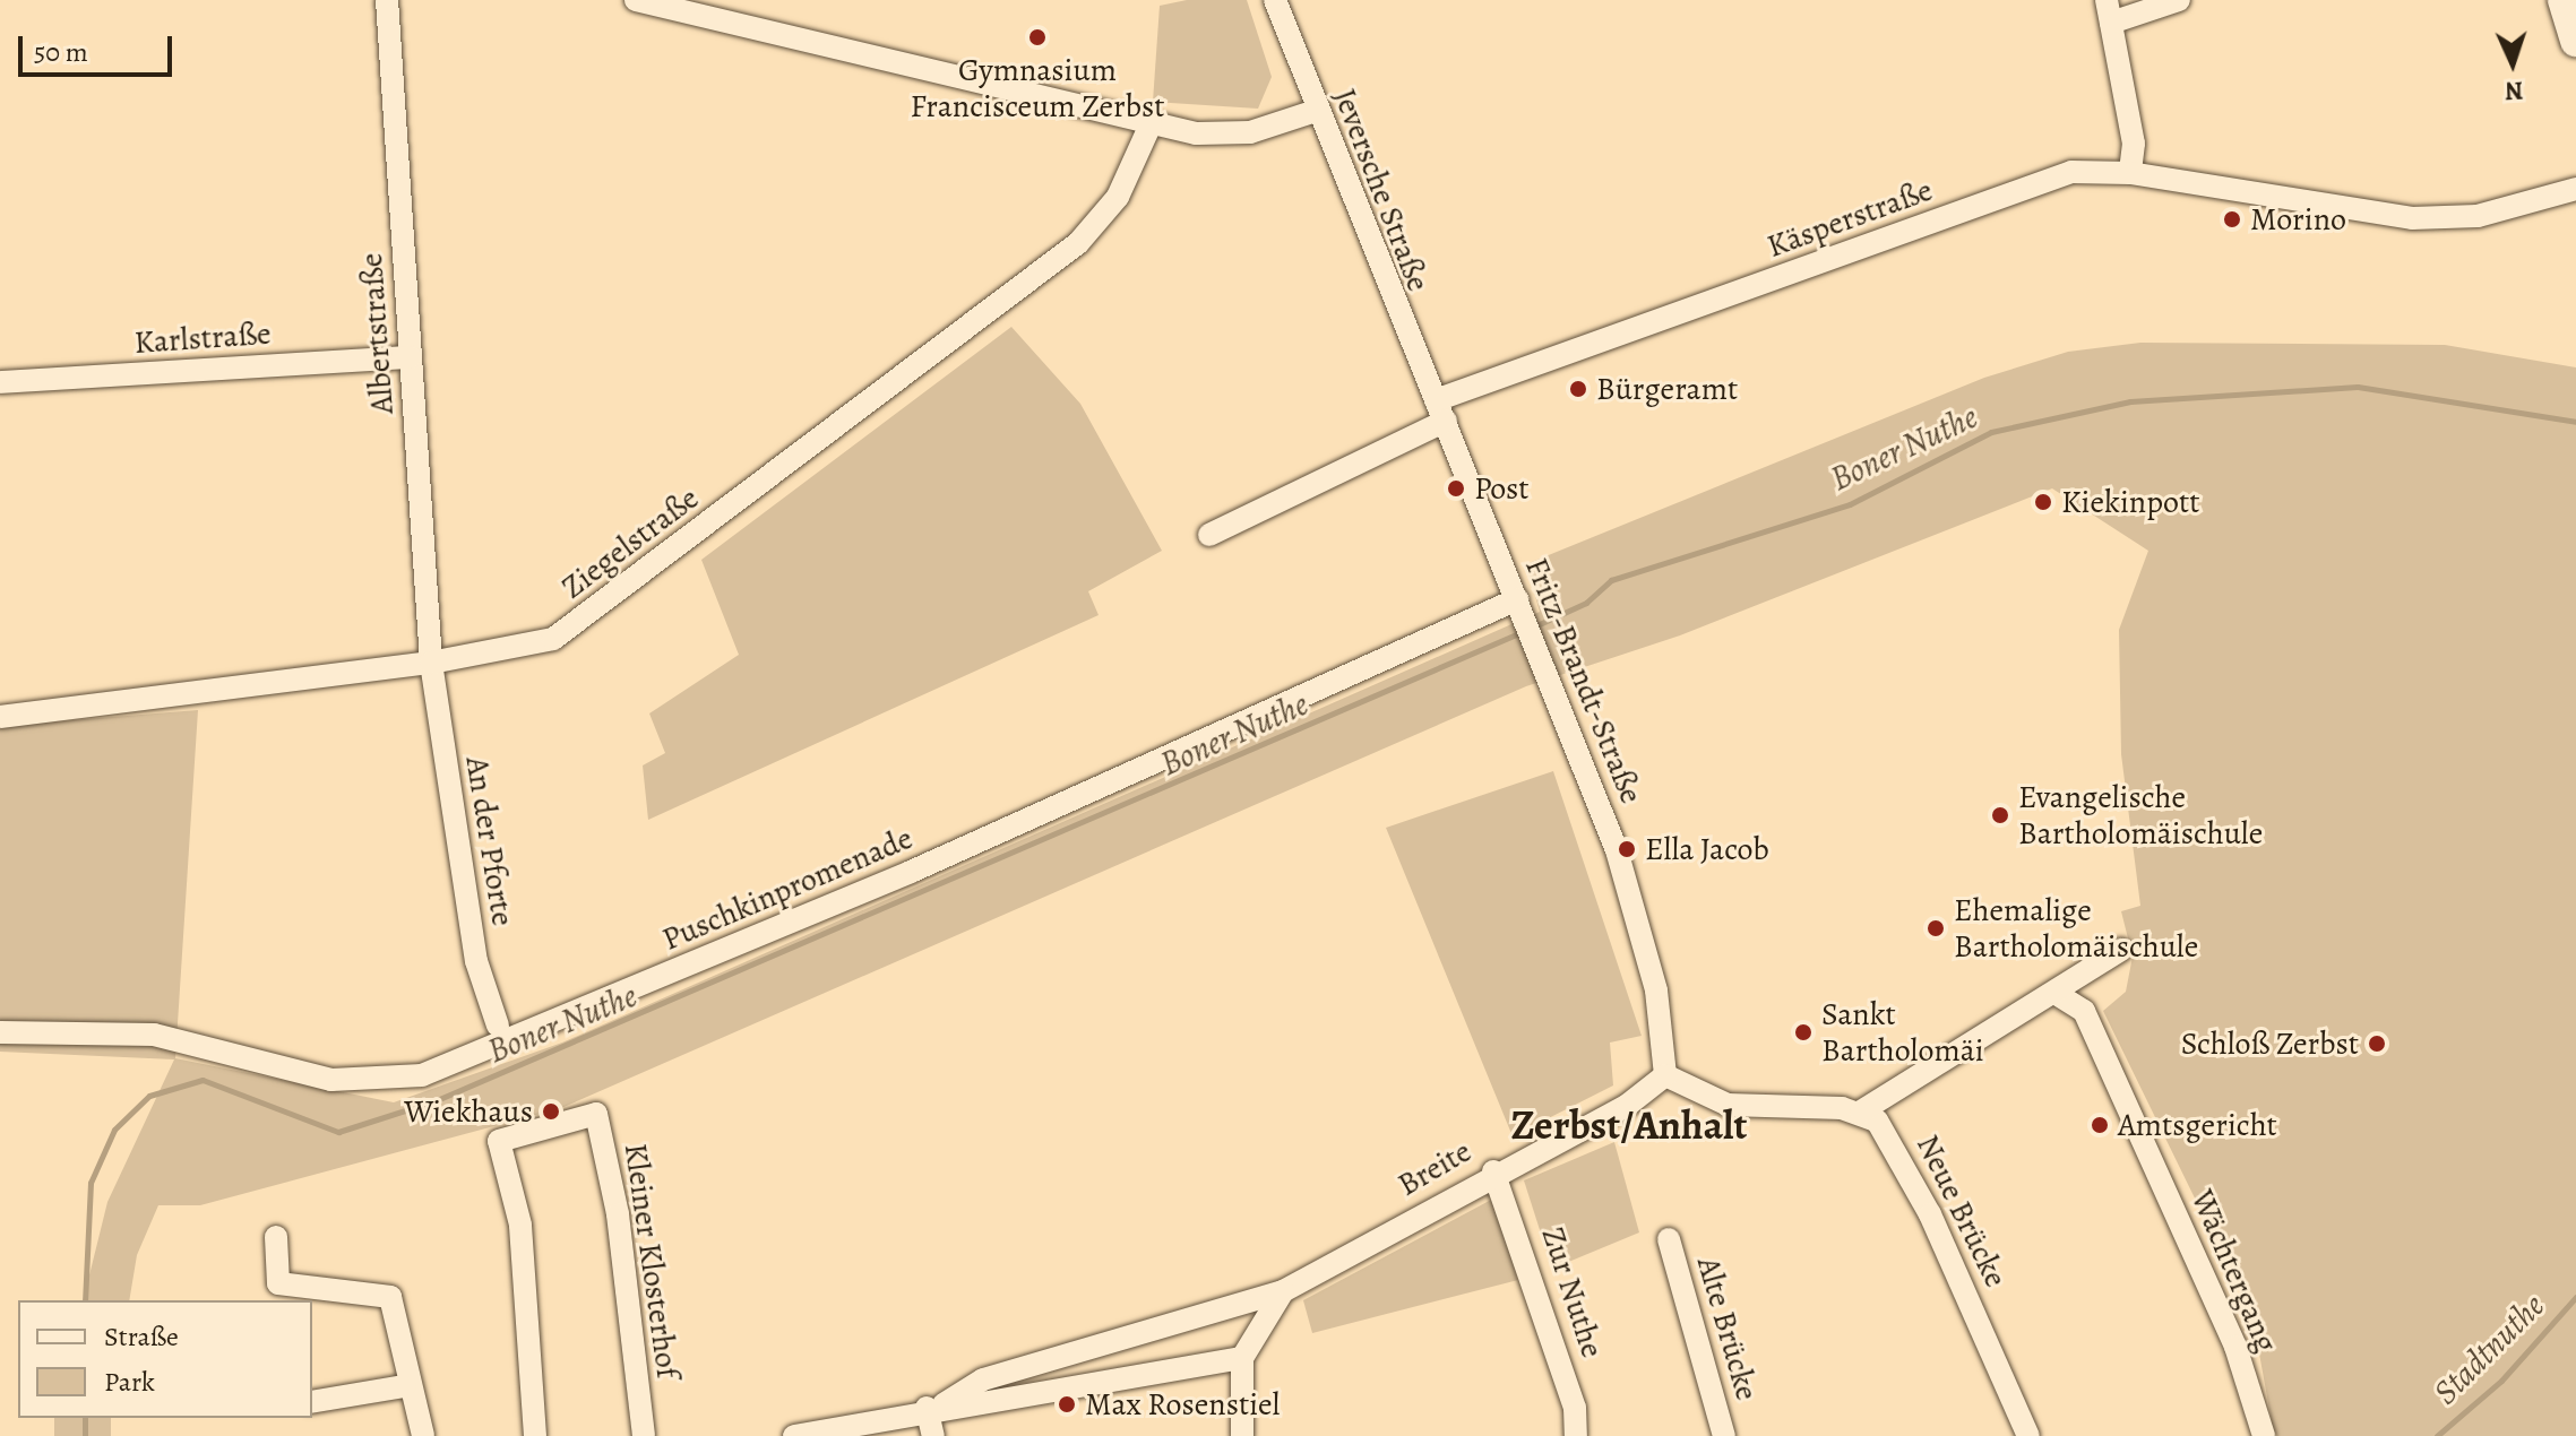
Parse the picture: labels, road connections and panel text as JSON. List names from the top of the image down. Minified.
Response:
{"streets":{"street":["Jeversche Straße","Käsperstraße","Albertstraße","Karlstraße","Ziegelstraße","Fritz-Brandt-Straße","An der Pforte","Puschkinpromenade","Breite","Neue Brücke","Kleiner Klosterhof","Wächtergang","Zur Nuthe","Alte Brücke"]},"crossings":[["Jeversche Straße","Käsperstraße"],["Jeversche Straße","Fritz-Brandt-Straße"],["Käsperstraße","Fritz-Brandt-Straße"],["Albertstraße","Karlstraße"],["Albertstraße","Ziegelstraße"],["Albertstraße","An der Pforte"],["Ziegelstraße","An der Pforte"],["Fritz-Brandt-Straße","Puschkinpromenade"],["Fritz-Brandt-Straße","Breite"],["Breite","Zur Nuthe"]],"districts":["Zerbst/Anhalt"],"water":["Boner Nuthe","Stadtnuthe"],"places":["Gymnasium Francisceum Zerbst","Morino","Bürgeramt","Post","Kiekinpott","Evangelische Bartholomäischule","Ella Jacob","Ehemalige Bartholomäischule","Sankt Bartholomäi","Schloß Zerbst","Wiekhaus","Amtsgericht","Max Rosenstiel"],"legend":["Straße","Park"],"scale_bar":"50 m","north":"bottom"}
